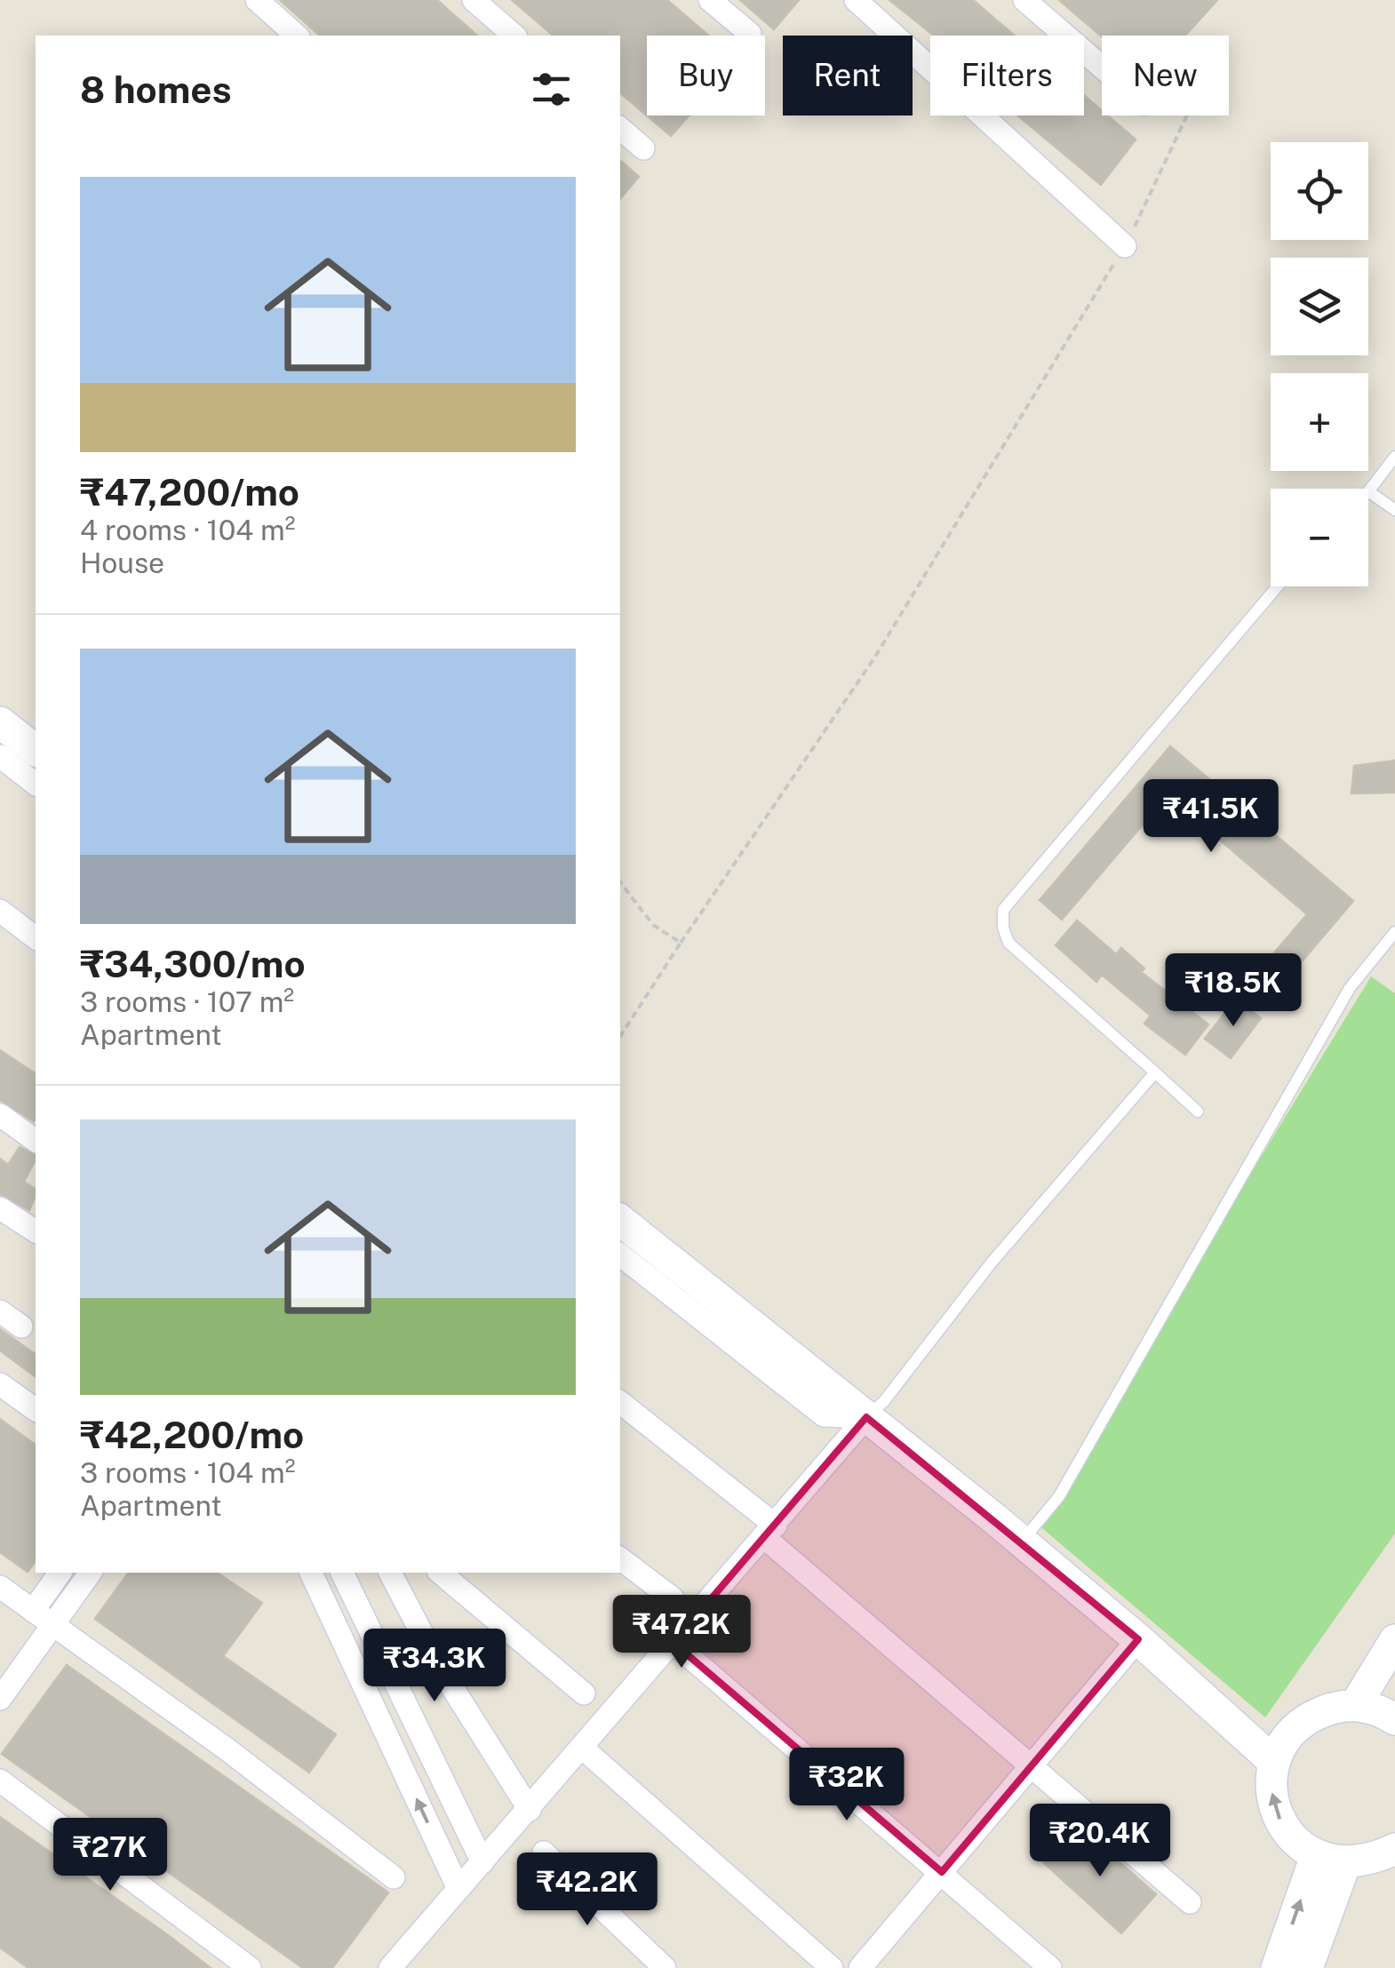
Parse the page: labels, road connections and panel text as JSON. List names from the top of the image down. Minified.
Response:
{"page":{"chip":["Buy","Rent","Filters","New"],"heading":"8 homes","map_buttons":["+","−"],"list":[{"name":"₹47,200/mo","note":"4 rooms · 104 m² · House"},{"name":"₹34,300/mo","note":"3 rooms · 107 m² · Apartment"},{"name":"₹42,200/mo","note":"3 rooms · 104 m² · Apartment"}],"price":["₹41.5K","₹18.5K","₹47.2K","₹34.3K","₹32K","₹20.4K","₹27K","₹42.2K"]}}
